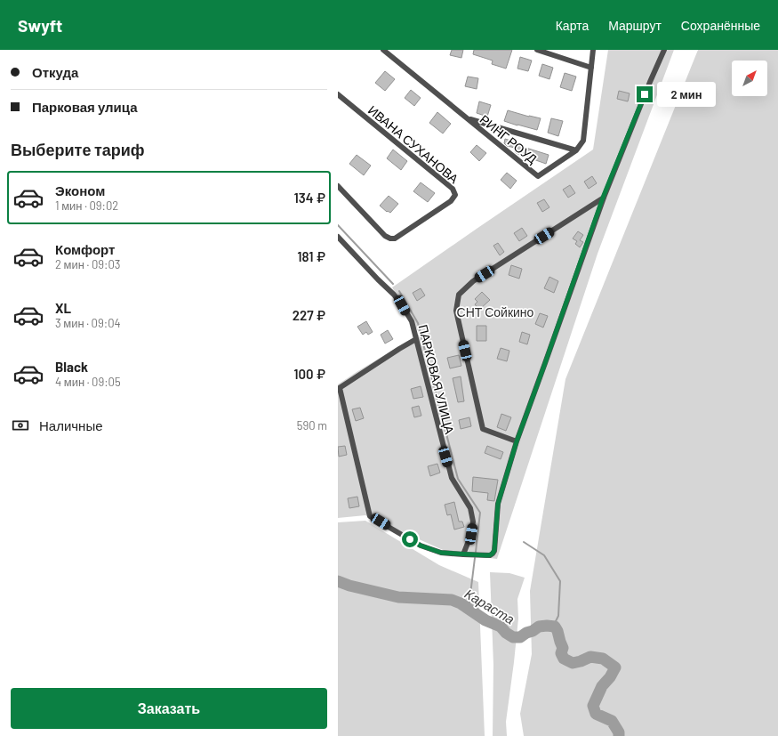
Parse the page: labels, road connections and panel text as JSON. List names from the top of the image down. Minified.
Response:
{"streets":{"street":["РИНГ РОУД","ИВАНА СУХАНОВА","ПАРКОВАЯ УЛИЦА"]},"water":["Караста"],"parks":["СНТ Сойкино"],"north":"top right","page":{"header":"Swyft","nav":["Карта","Маршрут","Сохранённые"],"banner":["Откуда","Парковая улица"],"bubble":"2 мин","heading":"Выберите тариф","list":[{"name":"Эконом","note":"1 мин · 09:02","value":"134 ₽"},{"name":"Комфорт","note":"2 мин · 09:03","value":"181 ₽"},{"name":"XL","note":"3 мин · 09:04","value":"227 ₽"},{"name":"Black","note":"4 мин · 09:05","value":"100 ₽"}],"pay":["Наличные","590 m"],"buttons":"Заказать"}}
